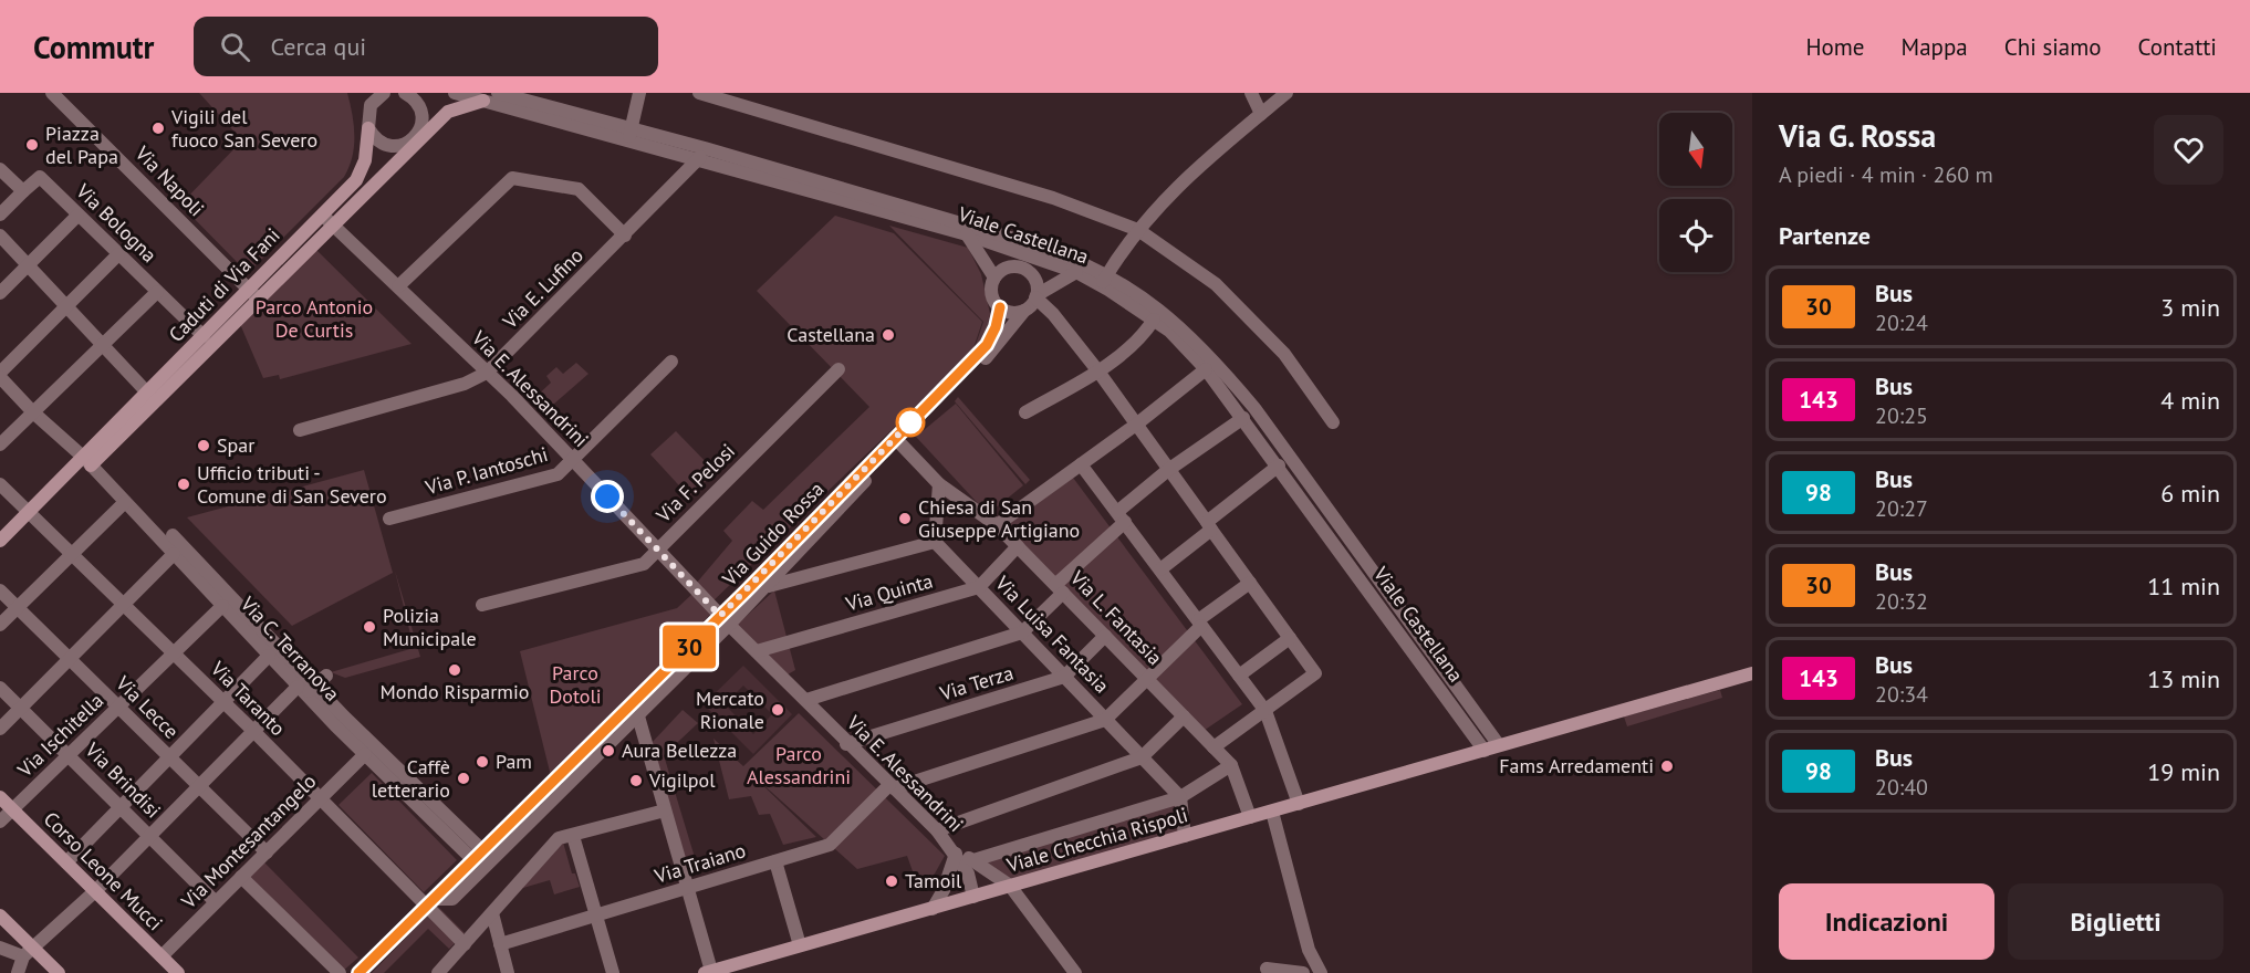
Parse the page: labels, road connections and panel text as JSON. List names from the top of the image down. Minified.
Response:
{"streets":{"street":["Via Napoli","Via Bologna","Viale Castellana","Caduti di Via Fani","Via E. Lufino","Via E. Alessandrini","Via P. Iantoschi","Via F. Pelosi","Via Guido Rossa","Via Quinta","Via L. Fantasia","Via Luisa Fantasia","Via C. Terranova","Via Terza","Via Taranto","Via Lecce","Via Ischitella","Via Brindisi","Viale Checchia Rispoli","Via Montesantangelo","Via Traiano","Corso Leone Mucci"]},"crossings":[["Via Napoli","Caduti di Via Fani"],["Via Bologna","Caduti di Via Fani"],["Viale Castellana","Via E. Lufino"],["Viale Castellana","Viale Checchia Rispoli"],["Caduti di Via Fani","Via E. Alessandrini"],["Caduti di Via Fani","Via C. Terranova"],["Via E. Lufino","Via E. Alessandrini"],["Via E. Alessandrini","Via P. Iantoschi"],["Via E. Alessandrini","Via F. Pelosi"],["Via E. Alessandrini","Via Guido Rossa"],["Via E. Alessandrini","Via Quinta"],["Via E. Alessandrini","Via Terza"],["Via E. Alessandrini","Viale Checchia Rispoli"],["Via E. Alessandrini","Via Traiano"],["Via Guido Rossa","Via L. Fantasia"],["Via Guido Rossa","Via C. Terranova"],["Via Guido Rossa","Via Taranto"],["Via Quinta","Via Luisa Fantasia"],["Via L. Fantasia","Via Terza"],["Via Luisa Fantasia","Via Terza"],["Via C. Terranova","Via Ischitella"],["Via C. Terranova","Via Montesantangelo"],["Via Taranto","Via Ischitella"],["Via Taranto","Via Montesantangelo"],["Via Lecce","Via Ischitella"],["Via Lecce","Via Montesantangelo"],["Via Ischitella","Via Brindisi"],["Via Ischitella","Corso Leone Mucci"],["Via Brindisi","Via Montesantangelo"],["Via Montesantangelo","Corso Leone Mucci"]],"parks":["Parco Antonio De Curtis","Parco Dotoli","Parco Alessandrini"],"places":["Vigili del fuoco San Severo","Piazza del Papa","Castellana","Spar","Ufficio tributi - Comune di San Severo","Chiesa di San Giuseppe Artigiano","Polizia Municipale","Mondo Risparmio","Mercato Rionale","Aura Bellezza","Pam","Fams Arredamenti","Caffè letterario","Vigilpol","Tamoil"],"lines":["bus line 30"],"north":"bottom","page":{"header":"Commutr","search":"Cerca qui","nav":["Home","Mappa","Chi siamo","Contatti"],"on_map":"30","heading":[["Via G. Rossa","A piedi · 4 min · 260 m"],"Partenze"],"list":[{"mark":"30","name":"Bus","note":"20:24","value":"3 min"},{"mark":"143","name":"Bus","note":"20:25","value":"4 min"},{"mark":"98","name":"Bus","note":"20:27","value":"6 min"},{"mark":"30","name":"Bus","note":"20:32","value":"11 min"},{"mark":"143","name":"Bus","note":"20:34","value":"13 min"},{"mark":"98","name":"Bus","note":"20:40","value":"19 min"}],"buttons":["Indicazioni","Biglietti"]}}
